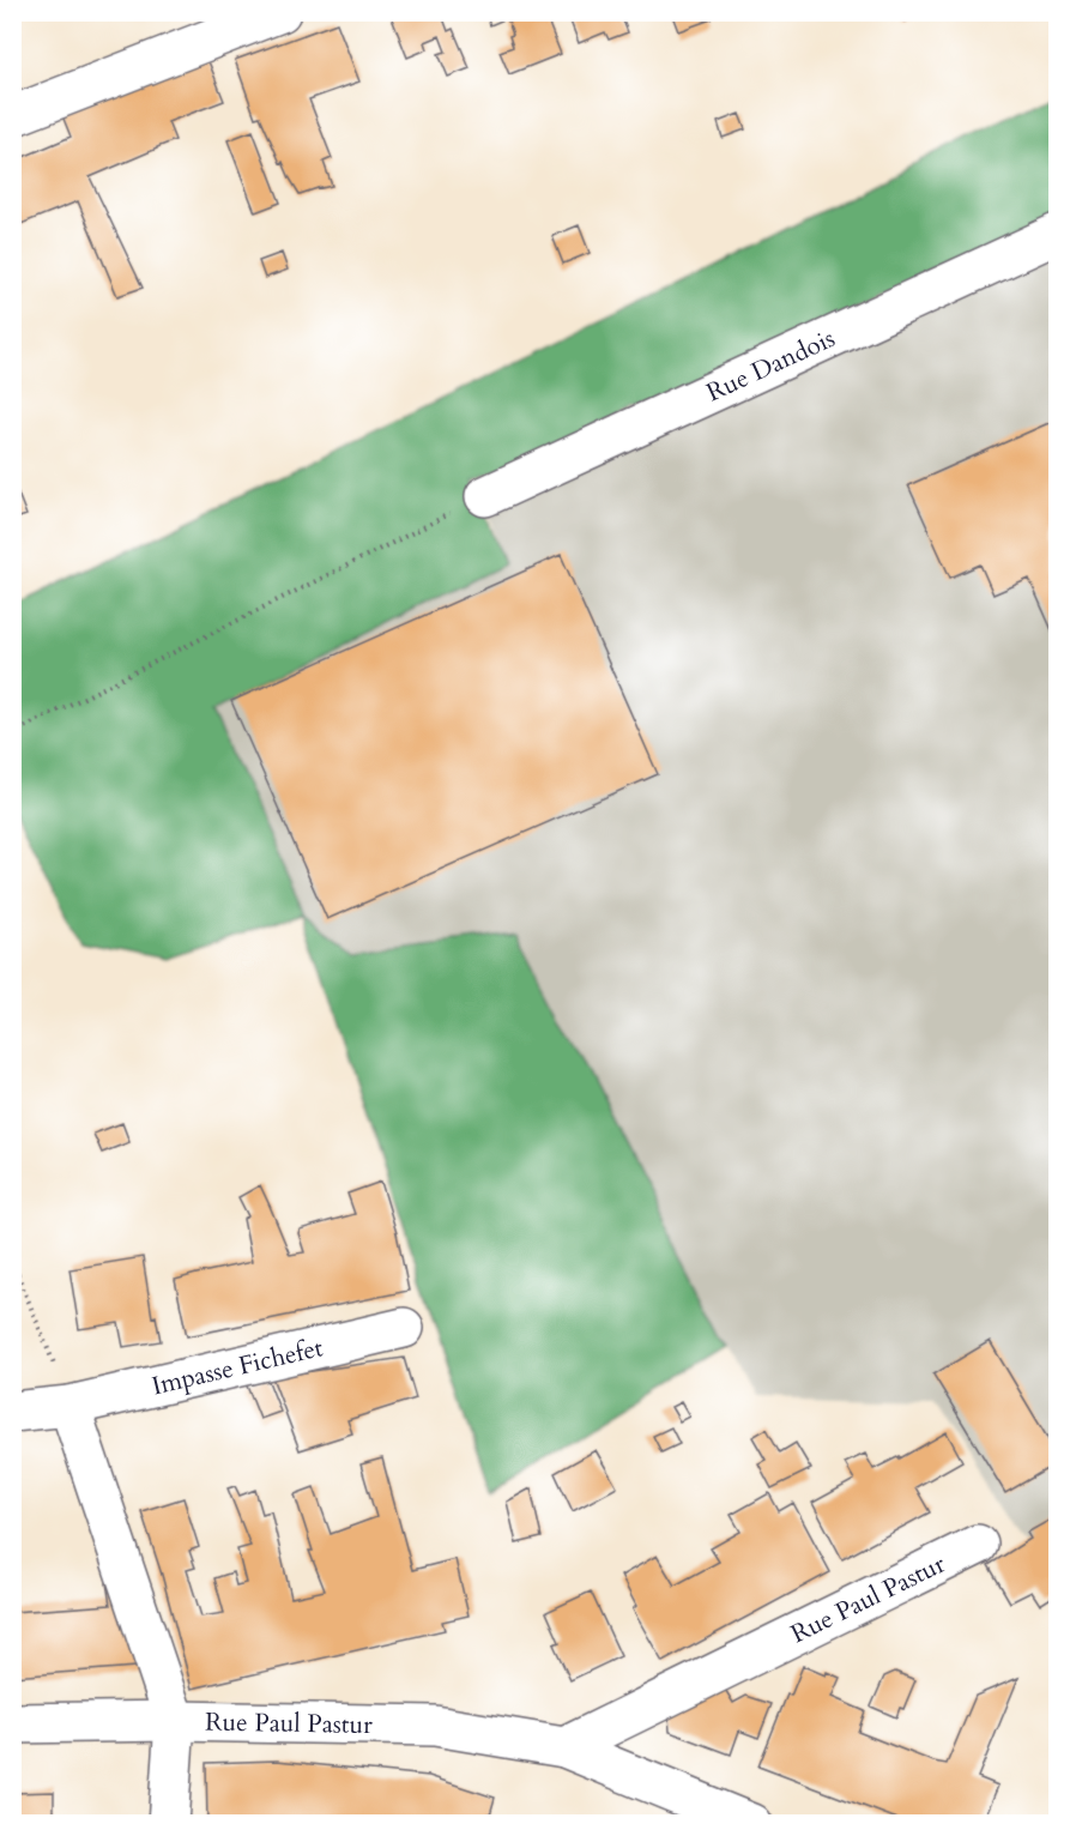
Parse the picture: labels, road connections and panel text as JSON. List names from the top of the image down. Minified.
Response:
{"streets":{"street":["Rue Dandois","Impasse Fichefet","Rue Paul Pastur"]}}
